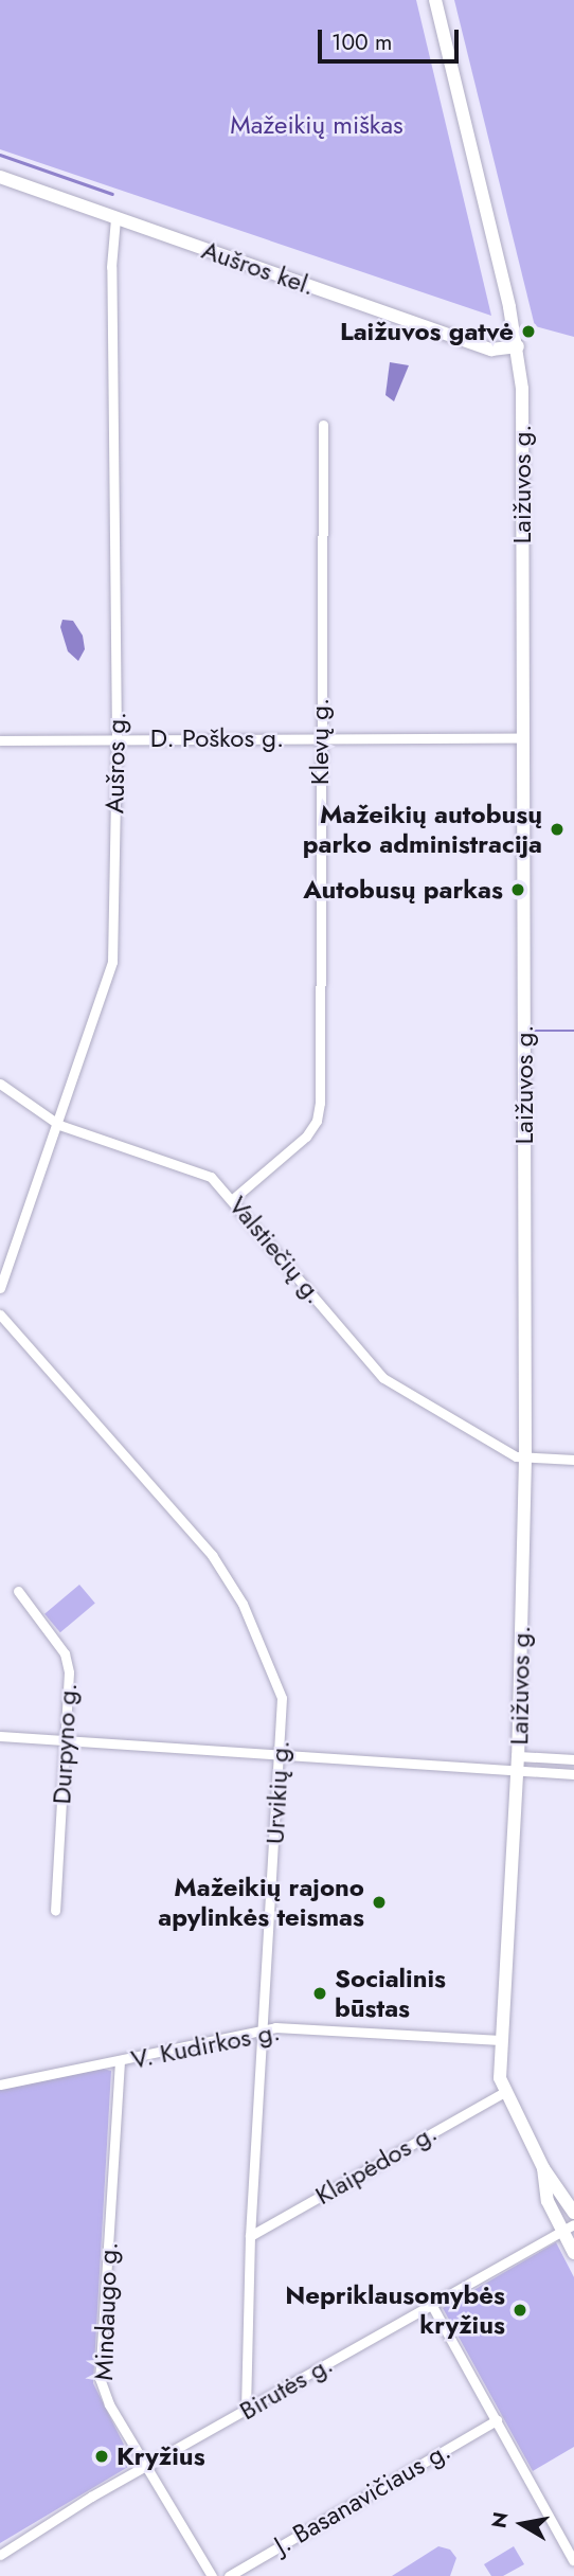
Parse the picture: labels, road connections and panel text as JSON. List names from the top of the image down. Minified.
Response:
{"streets":{"main road":["Aušros kel.","Laižuvos g."],"street":["D. Poškos g.","Klevų g.","Aušros g.","Valstiečių g.","Durpyno g.","Urvikių g.","V. Kudirkos g.","Klaipėdos g.","Mindaugo g.","Birutės g.","J. Basanavičiaus g."]},"crossings":[["Aušros kel.","Laižuvos g."],["Aušros kel.","Aušros g."],["Laižuvos g.","D. Poškos g."],["Laižuvos g.","Valstiečių g."],["Laižuvos g.","V. Kudirkos g."],["Laižuvos g.","Klaipėdos g."],["D. Poškos g.","Klevų g."],["D. Poškos g.","Aušros g."],["Klevų g.","Valstiečių g."],["Aušros g.","Valstiečių g."],["Urvikių g.","V. Kudirkos g."],["Urvikių g.","Klaipėdos g."],["Urvikių g.","Birutės g."],["V. Kudirkos g.","Mindaugo g."],["Mindaugo g.","Birutės g."]],"parks":["Mažeikių miškas"],"places":["Laižuvos gatvė","Mažeikių autobusų parko administracija","Autobusų parkas","Mažeikių rajono apylinkės teismas","Socialinis būstas","Nepriklausomybės kryžius","Kryžius"],"scale_bar":"100 m","north":"left"}
